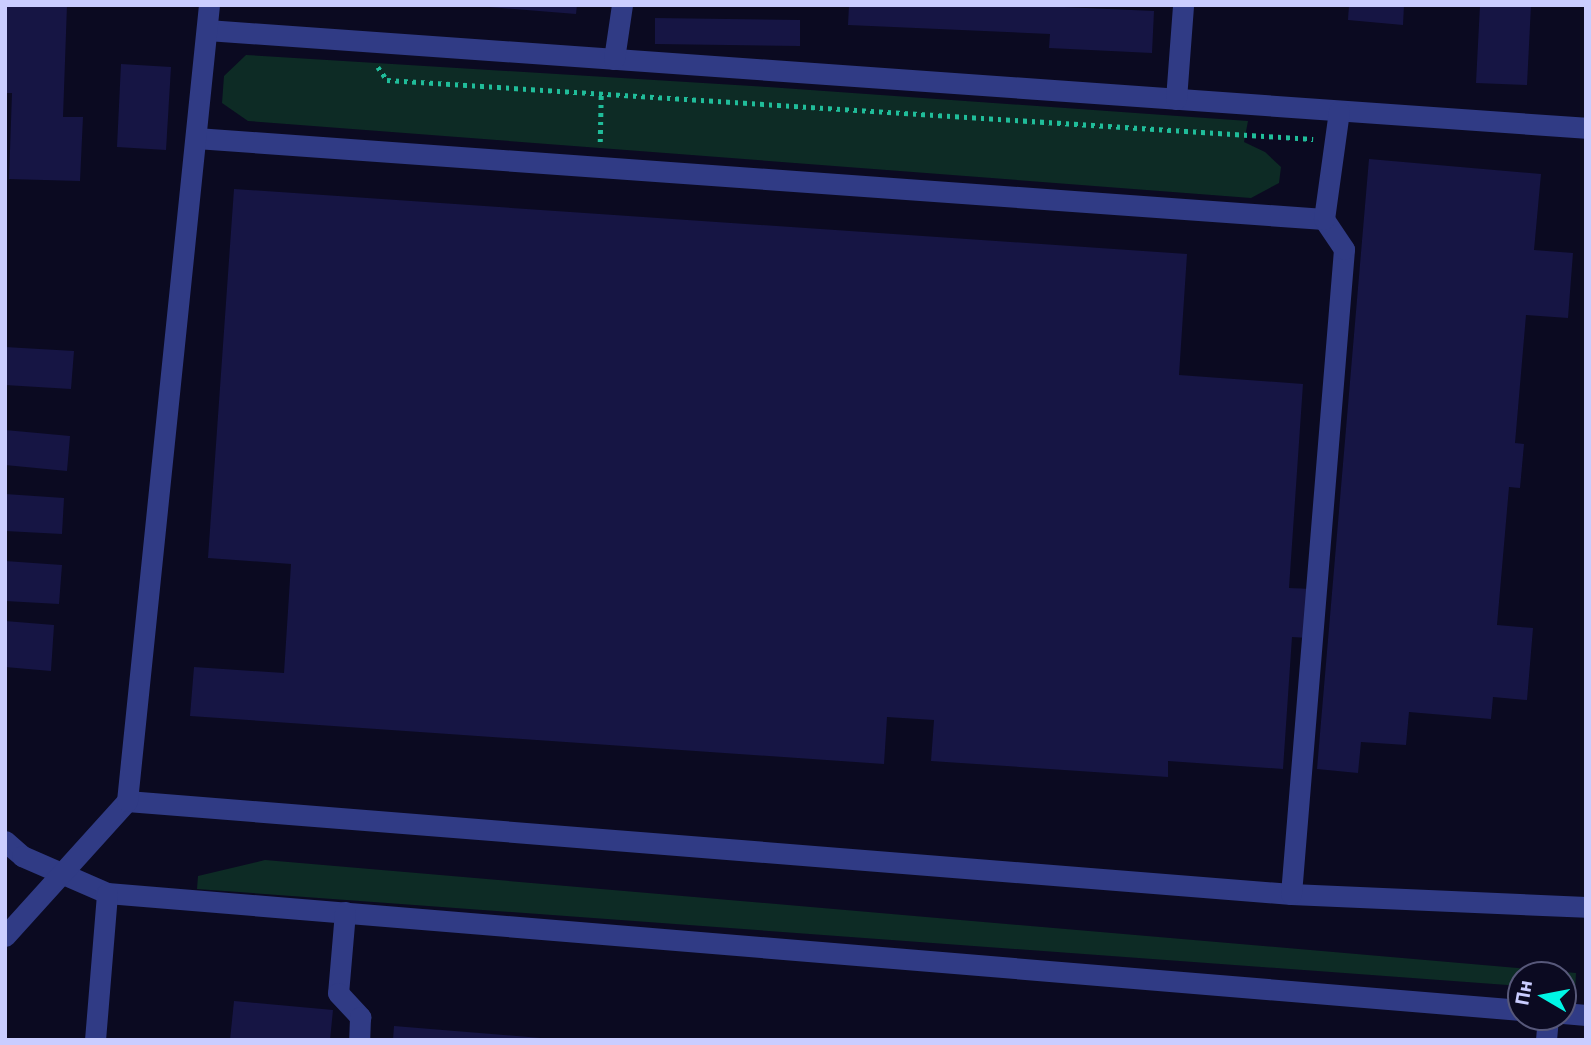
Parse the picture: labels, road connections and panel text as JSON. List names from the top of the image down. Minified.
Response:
{"north":"left"}
